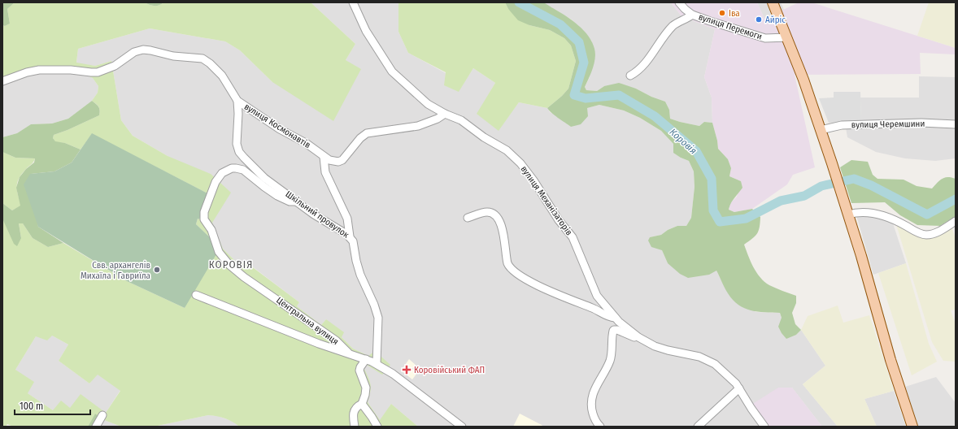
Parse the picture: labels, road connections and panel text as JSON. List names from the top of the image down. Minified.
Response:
{"streets":{"street":["вулиця Перемоги","вулиця Черемшини","вулиця Космонавтів","вулиця Механізаторів","Шкільний провулок","Центральна вулиця"]},"crossings":[["вулиця Космонавтів","вулиця Механізаторів"],["вулиця Космонавтів","Шкільний провулок"],["Шкільний провулок","Центральна вулиця"]],"districts":["КОРОВІЯ"],"water":["Коровія"],"places":{"other":["Іва","Айріс","Свв. архангелів Михаїла і Гавриїла"],"health":["Коровійський ФАП"]},"scale_bar":"100 m"}
